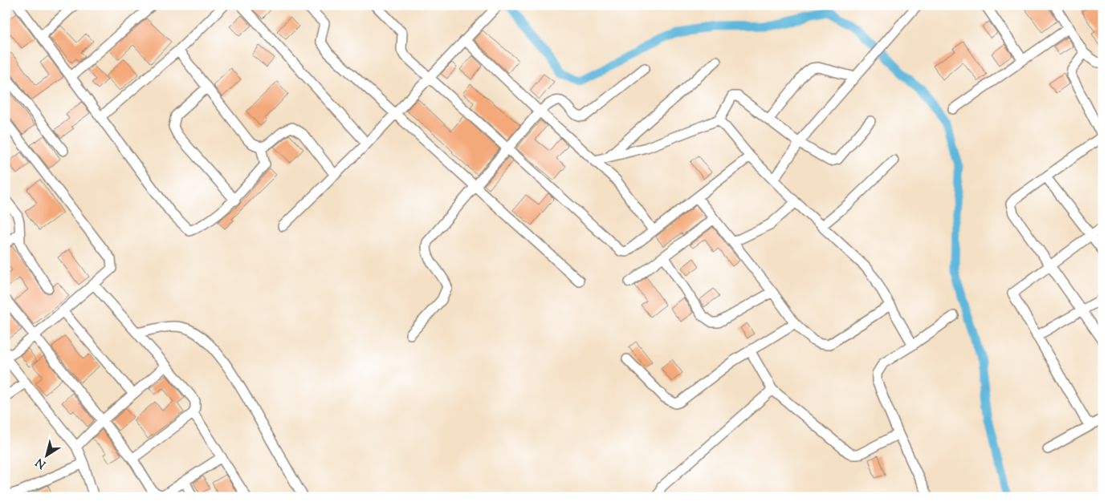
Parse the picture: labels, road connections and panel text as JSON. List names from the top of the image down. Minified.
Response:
{"north":"bottom left"}
